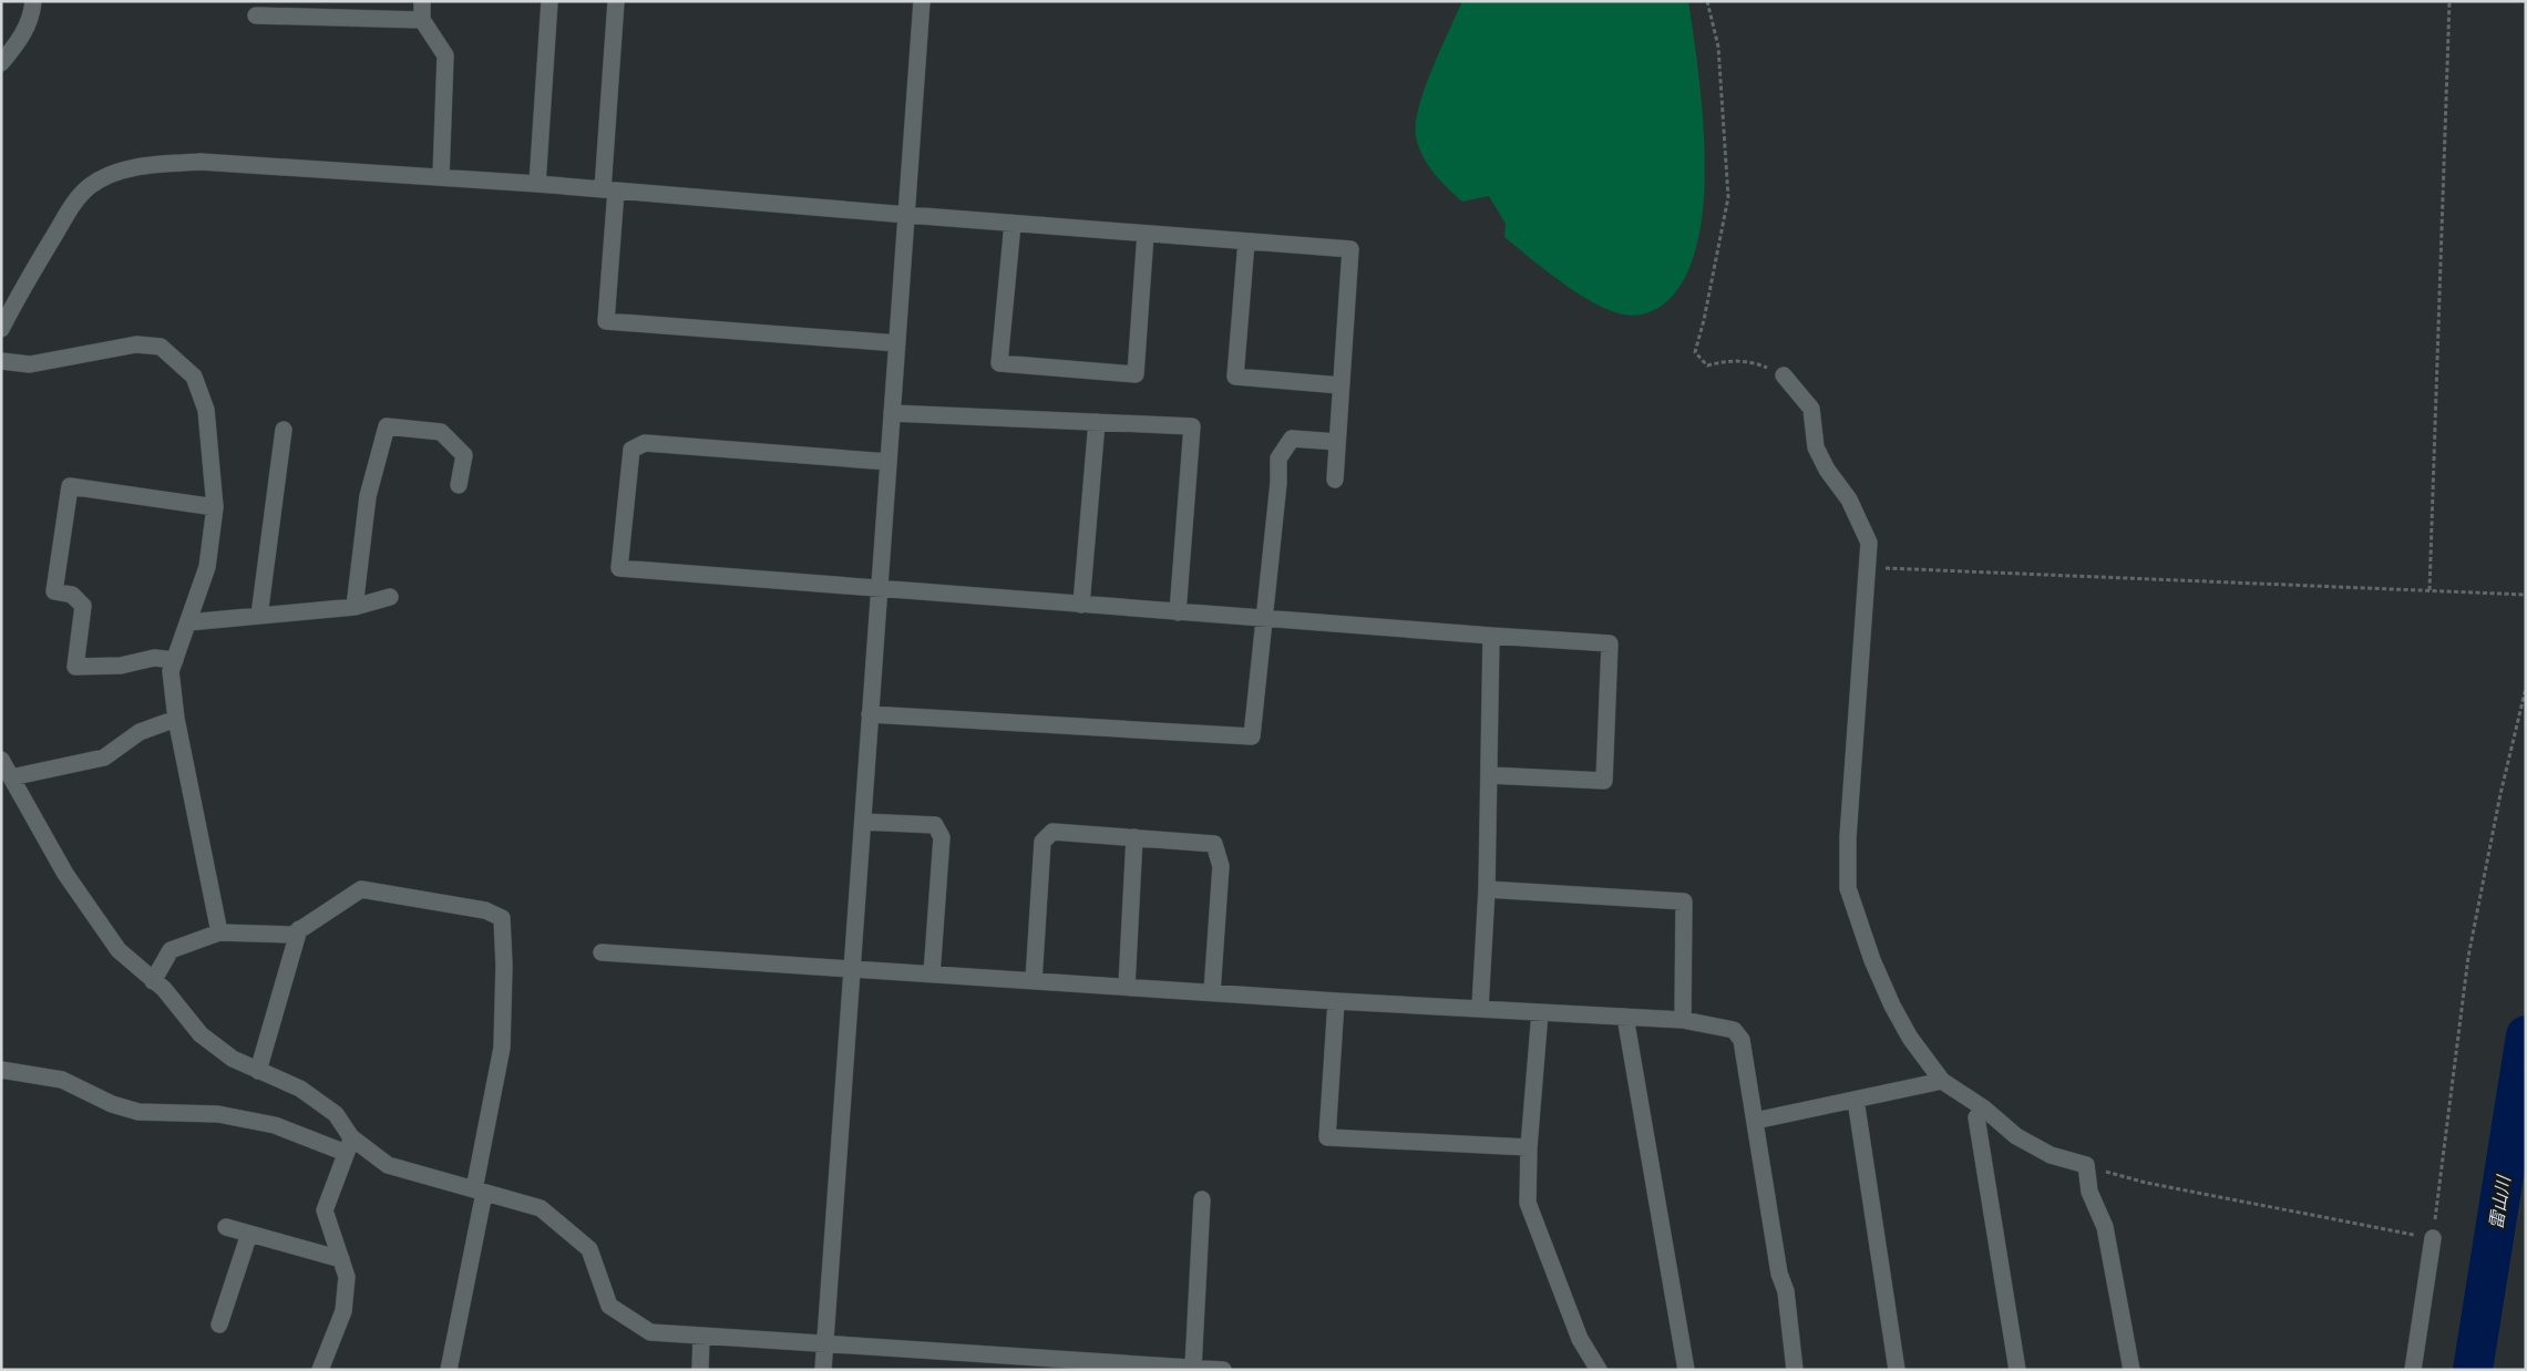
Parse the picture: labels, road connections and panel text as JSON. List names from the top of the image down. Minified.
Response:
{"water":["雷山川"]}
